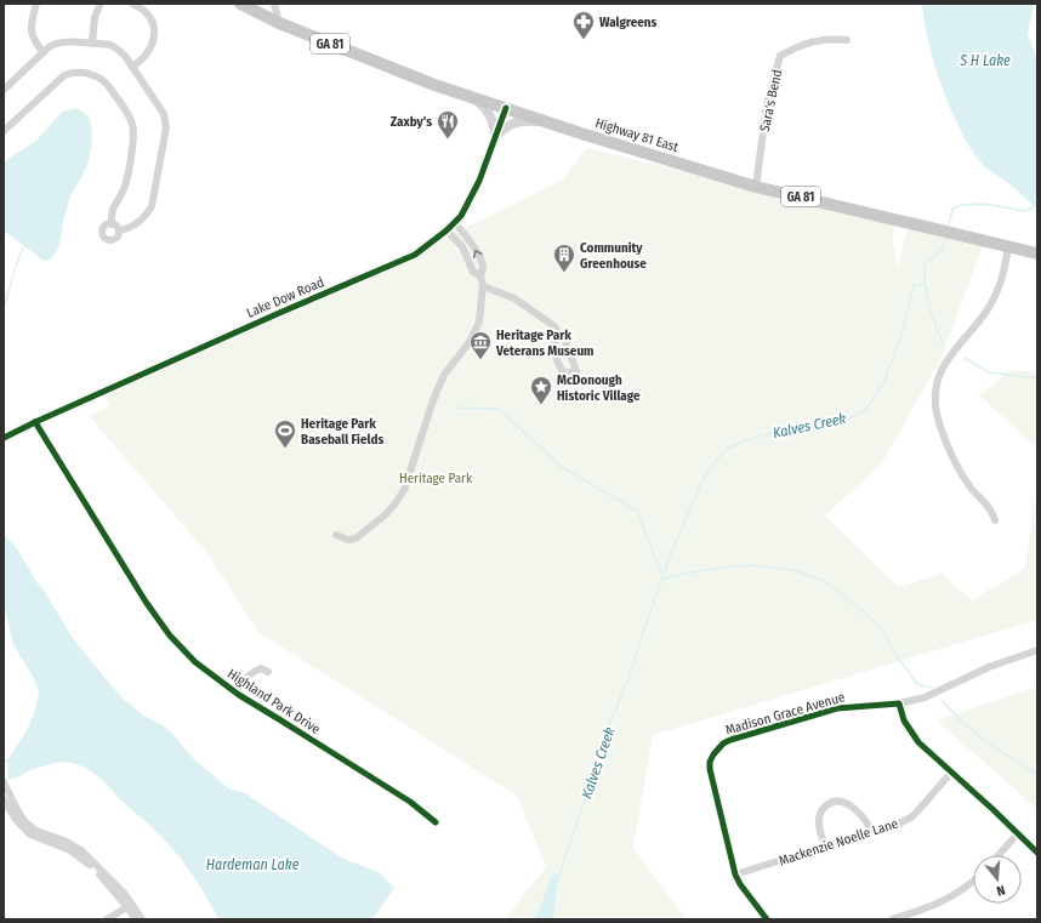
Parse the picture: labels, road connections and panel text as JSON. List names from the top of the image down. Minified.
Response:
{"streets":{"main road":["GA 81","Highway 81 East"],"street":["Sara's Bend","Lake Dow Road","Highland Park Drive","Madison Grace Avenue","Mackenzie Noelle Lane"]},"crossings":[["Sara's Bend","Highway 81 East"],["Highway 81 East","Lake Dow Road"],["Lake Dow Road","Highland Park Drive"],["Madison Grace Avenue","Mackenzie Noelle Lane"]],"water":["S H Lake","Kalves Creek","Hardeman Lake"],"parks":["Heritage Park"],"places":{"pharmacy":["Walgreens"],"restaurant":["Zaxby's"],"building":["Community Greenhouse"],"museum":["Heritage Park Veterans Museum"],"place":["McDonough Historic Village"],"sports":["Heritage Park Baseball Fields"]},"north":"bottom"}
